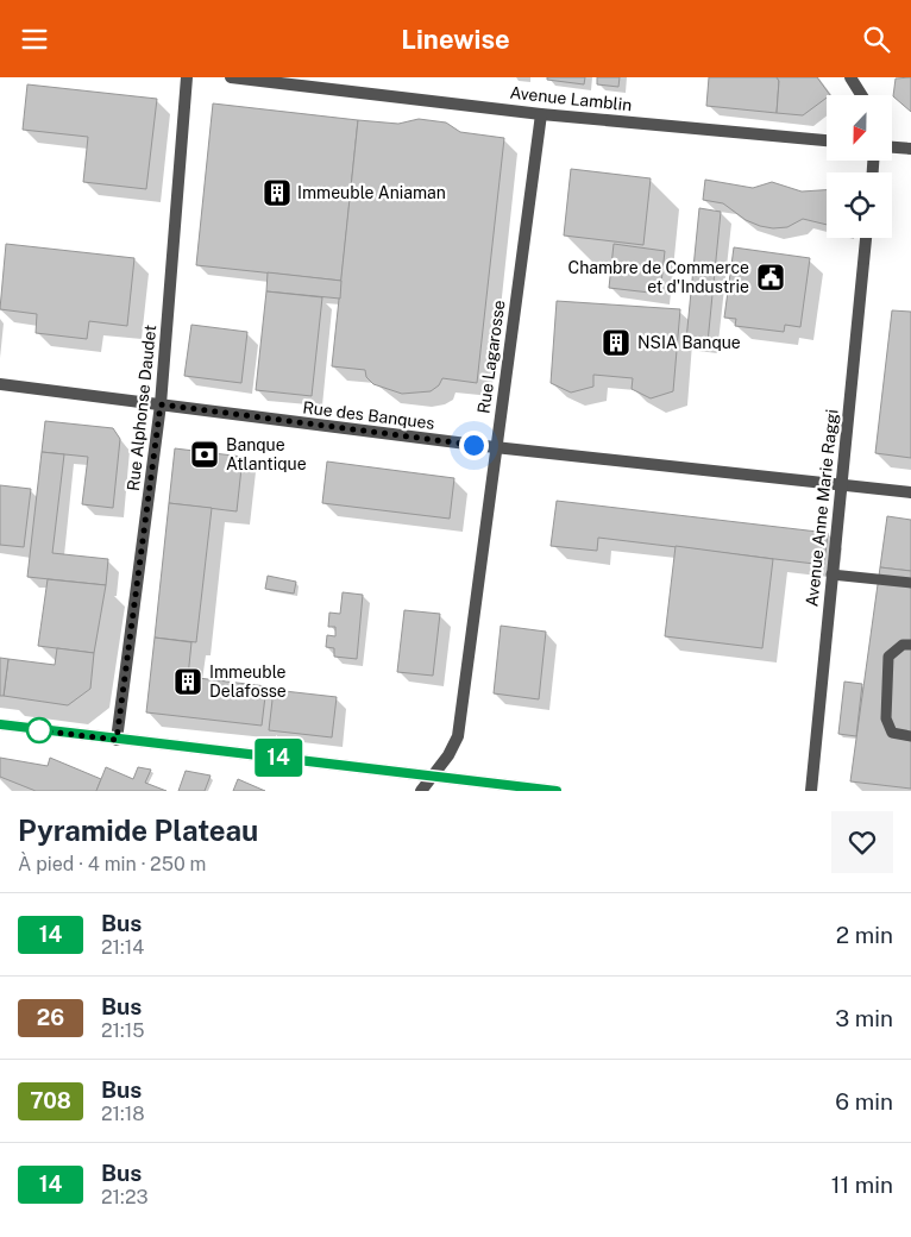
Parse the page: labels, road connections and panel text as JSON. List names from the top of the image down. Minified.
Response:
{"streets":{"street":["Avenue Lamblin","Rue Lagarosse","Rue Alphonse Daudet","Rue des Banques","Avenue Anne Marie Raggi"]},"crossings":[["Avenue Lamblin","Rue Lagarosse"],["Rue Lagarosse","Rue des Banques"],["Rue Alphonse Daudet","Rue des Banques"],["Rue des Banques","Avenue Anne Marie Raggi"]],"places":{"building":["Immeuble Aniaman","NSIA Banque","Immeuble Delafosse"],"public building":["Chambre de Commerce et d'Industrie"],"bank":["Banque Atlantique"]},"lines":["bus line 14"],"north":"bottom","page":{"header":"Linewise","on_map":"14","heading":["Pyramide Plateau","À pied · 4 min · 250 m"],"list":[{"mark":"14","name":"Bus","note":"21:14","value":"2 min"},{"mark":"26","name":"Bus","note":"21:15","value":"3 min"},{"mark":"708","name":"Bus","note":"21:18","value":"6 min"},{"mark":"14","name":"Bus","note":"21:23","value":"11 min"}]}}
